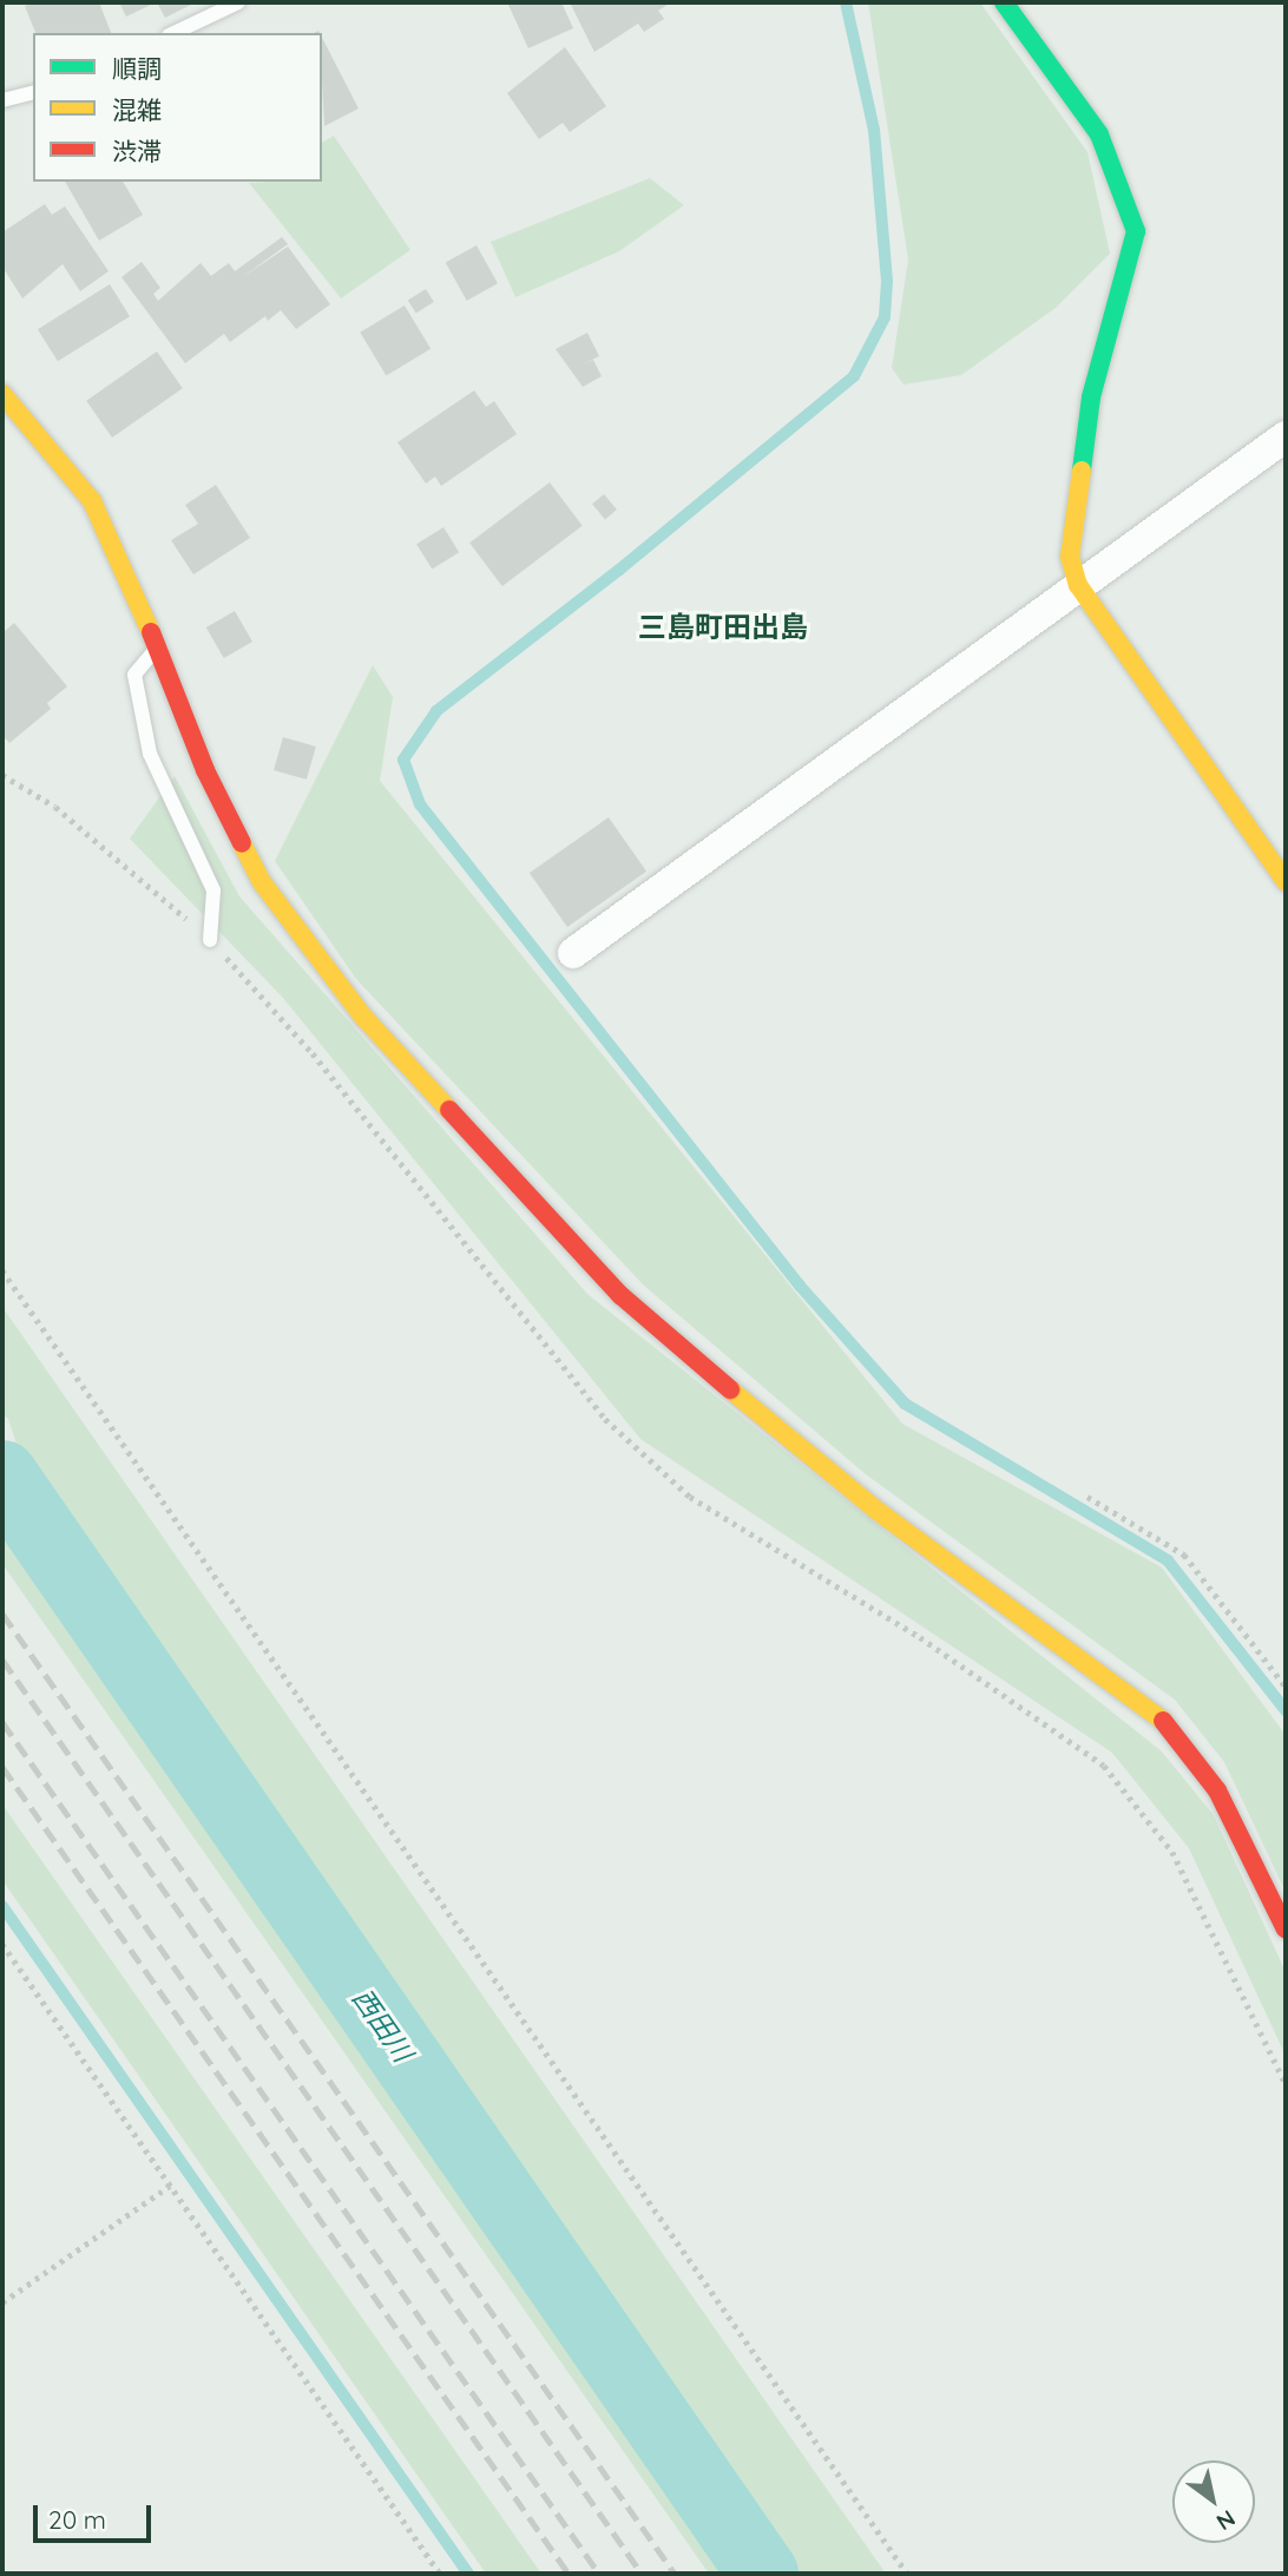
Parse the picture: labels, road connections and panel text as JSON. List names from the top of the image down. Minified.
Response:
{"districts":["三島町田出島"],"water":["西田川"],"legend":["順調","混雑","渋滞"],"scale_bar":"20 m","north":"bottom right"}
